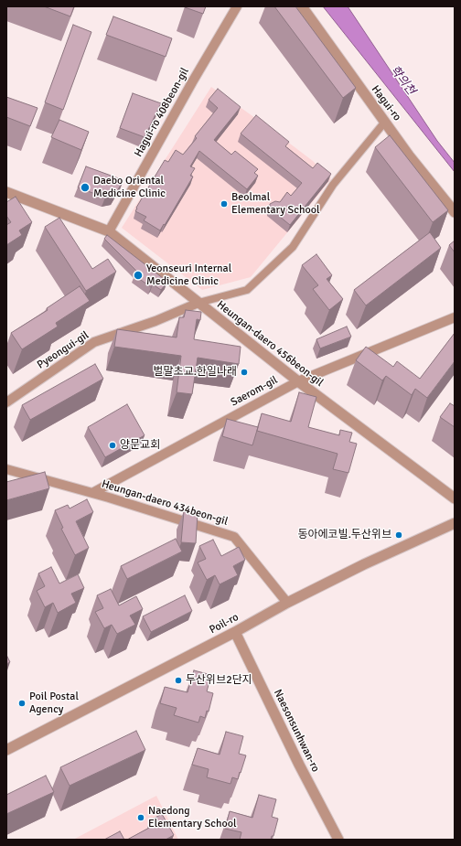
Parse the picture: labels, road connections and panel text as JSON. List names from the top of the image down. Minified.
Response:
{"streets":{"street":["Hagui-ro","Hagui-ro 408beon-gil","Heungan-daero 456beon-gil","Pyeongui-gil","Saerom-gil","Heungan-daero 434beon-gil","Poil-ro","Naesonsunhwan-ro"]},"crossings":[["Hagui-ro 408beon-gil","Heungan-daero 456beon-gil"],["Heungan-daero 456beon-gil","Pyeongui-gil"],["Heungan-daero 456beon-gil","Saerom-gil"],["Saerom-gil","Heungan-daero 434beon-gil"],["Heungan-daero 434beon-gil","Poil-ro"],["Poil-ro","Naesonsunhwan-ro"]],"water":["학의천"],"places":["Daebo Oriental Medicine Clinic","Beolmal Elementary School","Yeonseuri Internal Medicine Clinic","벌말초교.한일나래","양문교회","동아에코빌.두산위브","두산위브2단지","Poil Postal Agency","Naedong Elementary School"]}
